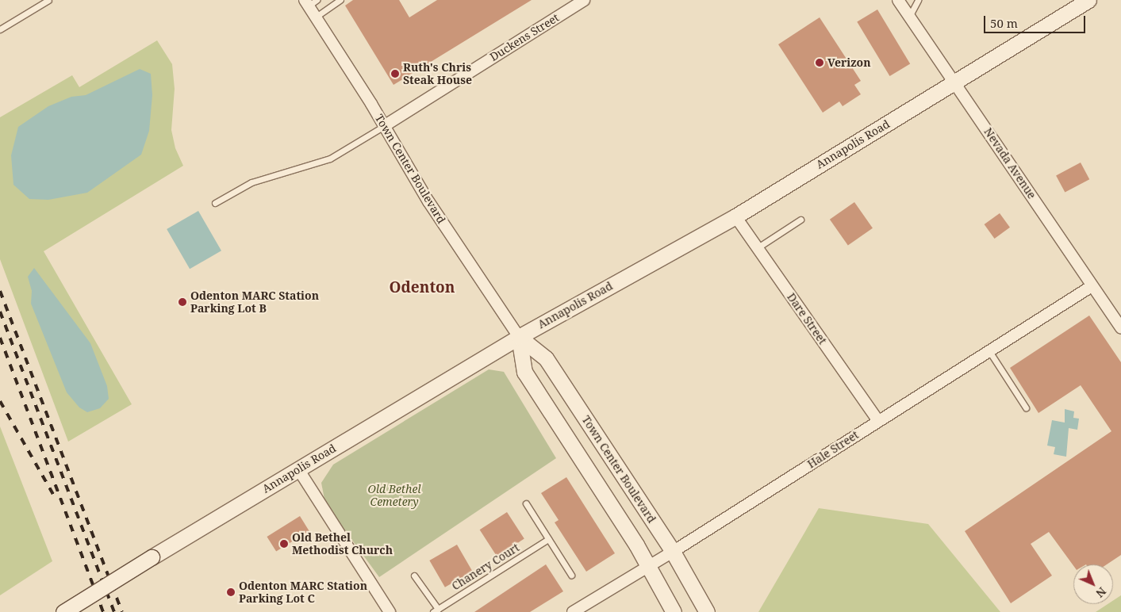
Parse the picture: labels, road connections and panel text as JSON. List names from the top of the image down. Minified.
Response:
{"streets":{"main road":["Annapolis Road","Town Center Boulevard"],"street":["Duckens Street","Nevada Avenue","Dare Street","Hale Street"],"lane":["Chanery Court"]},"crossings":[["Duckens Street","Town Center Boulevard"],["Annapolis Road","Nevada Avenue"],["Annapolis Road","Town Center Boulevard"],["Annapolis Road","Dare Street"],["Nevada Avenue","Hale Street"],["Town Center Boulevard","Hale Street"],["Dare Street","Hale Street"]],"districts":["Odenton"],"parks":["Old Bethel Cemetery"],"places":["Verizon","Ruth's Chris Steak House","Odenton MARC Station Parking Lot B","Old Bethel Methodist Church","Odenton MARC Station Parking Lot C"],"scale_bar":"50 m","north":"bottom right"}
